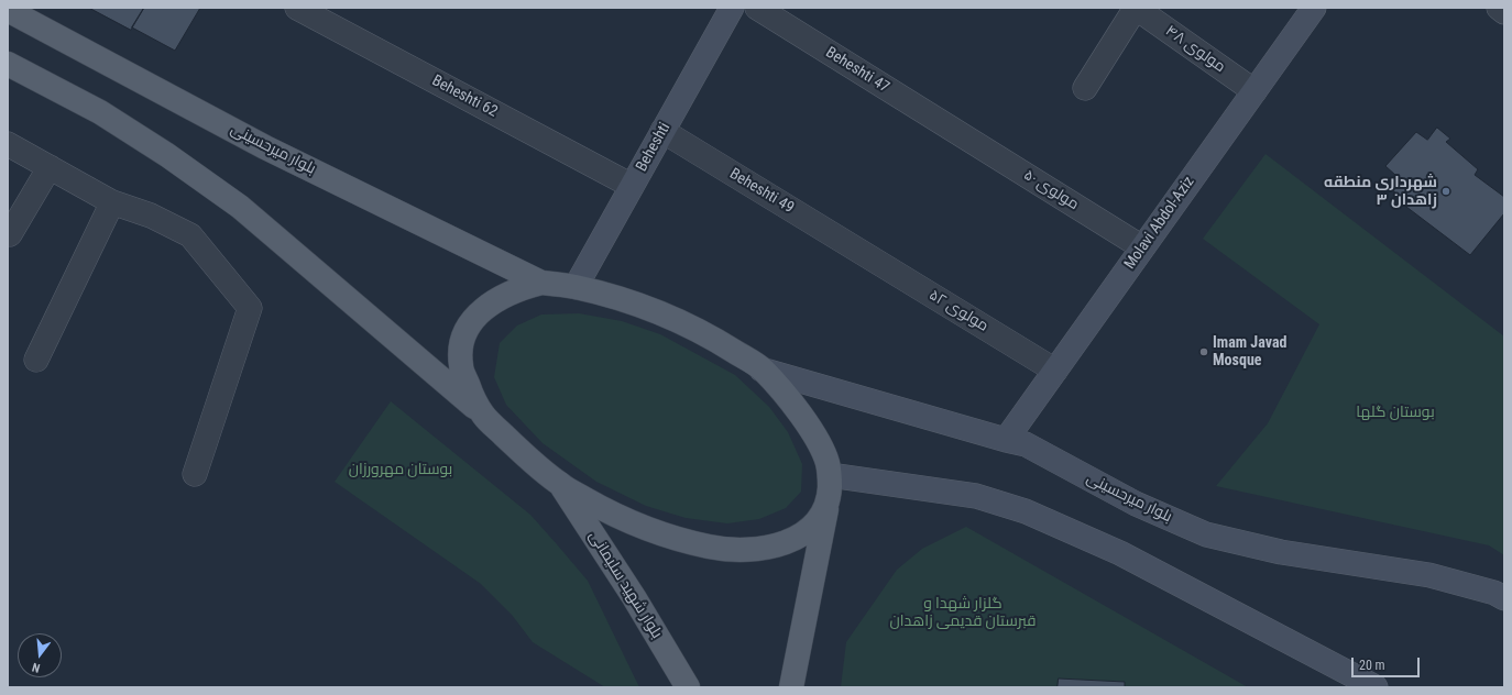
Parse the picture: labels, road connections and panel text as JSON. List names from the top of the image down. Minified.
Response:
{"streets":{"main road":["Beheshti","بلوار میرحسینی","Molavi Abdol-Aziz","بلوار شهید سلیمانی"],"street":["مولوی ۴۸","Beheshti 47","Beheshti 62","مولوی ۵۰","Beheshti 49","مولوی ۵۲"]},"crossings":[["مولوی ۴۸","Molavi Abdol-Aziz"],["Beheshti 47","مولوی ۵۰"],["Beheshti 62","Beheshti"],["Beheshti","Beheshti 49"],["بلوار میرحسینی","Molavi Abdol-Aziz"],["مولوی ۵۰","Molavi Abdol-Aziz"],["Beheshti 49","مولوی ۵۲"],["Molavi Abdol-Aziz","مولوی ۵۲"]],"parks":["بوستان گلها","بوستان مهرورزان","گلزار شهدا و قبرستان قدیمی زاهدان"],"places":["شهرداری منطقه ۳ زاهدان","Imam Javad Mosque"],"scale_bar":"20 m","north":"bottom"}
